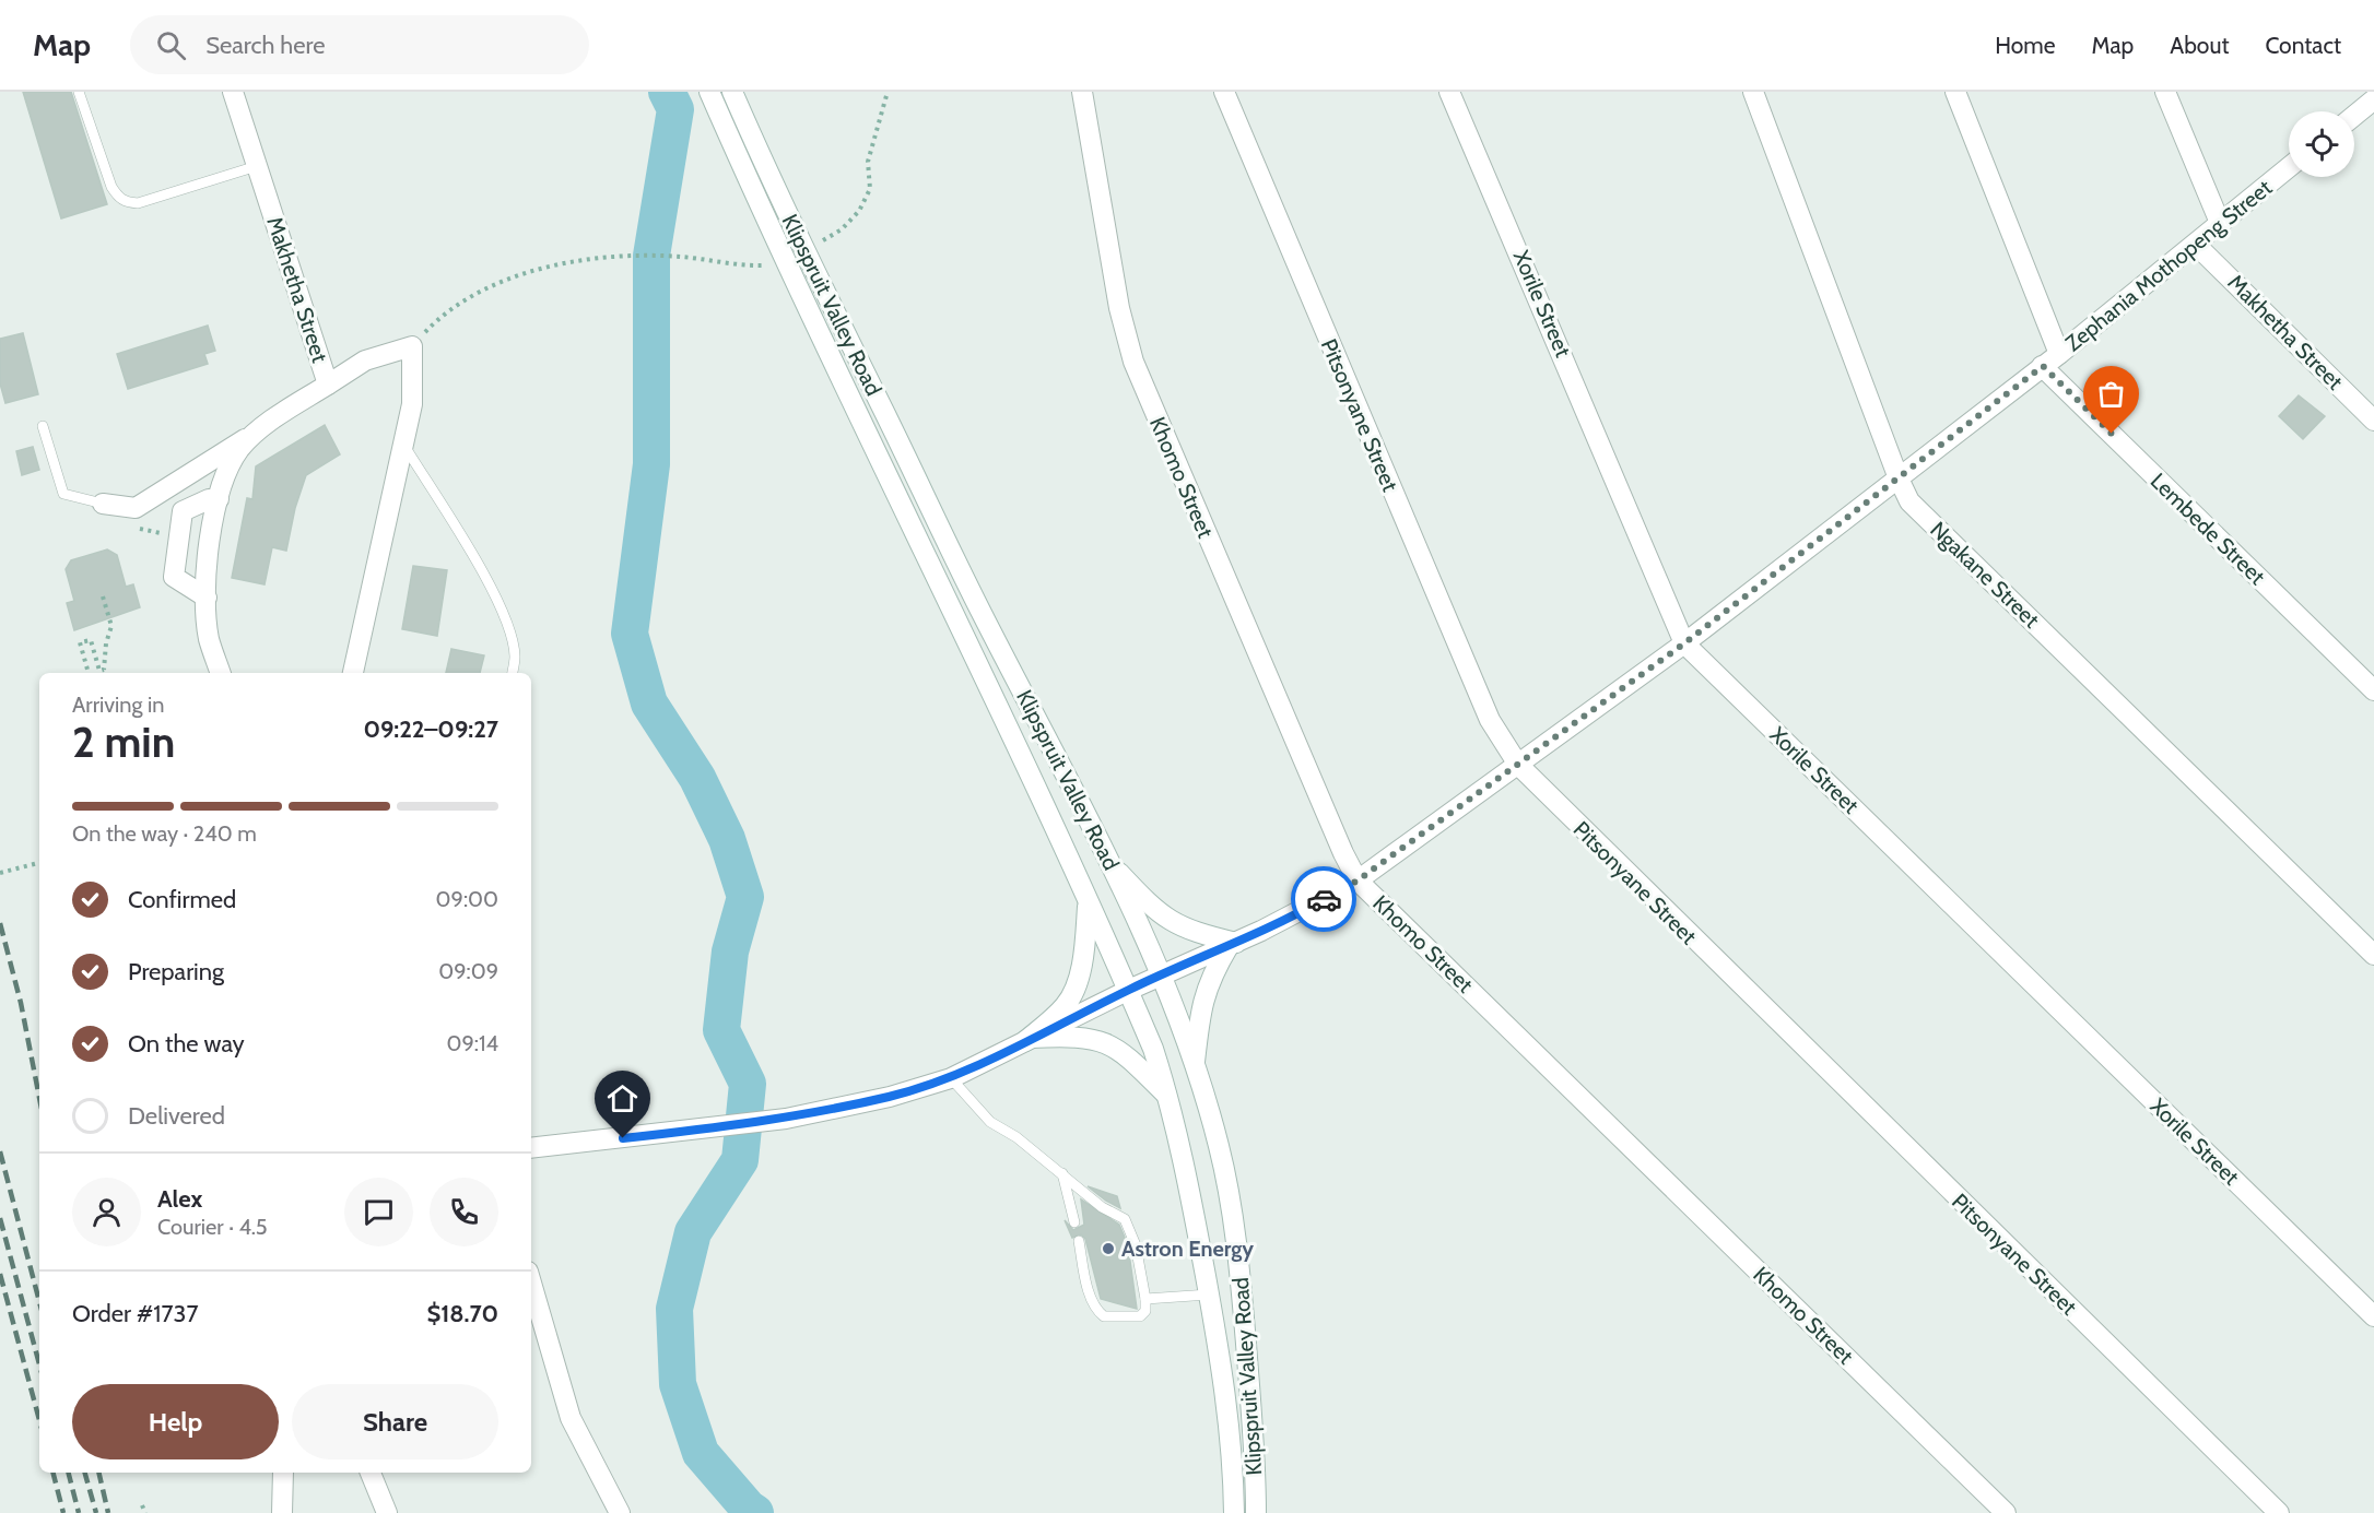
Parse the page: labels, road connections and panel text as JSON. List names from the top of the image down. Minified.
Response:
{"streets":{"street":["Zephania Mothopeng Street","Makhetha Street","Xorile Street","Klipspruit Valley Road","Pitsonyane Street","Khomo Street","Lembede Street","Ngakane Street"]},"crossings":[["Zephania Mothopeng Street","Makhetha Street"],["Zephania Mothopeng Street","Xorile Street"],["Zephania Mothopeng Street","Klipspruit Valley Road"],["Zephania Mothopeng Street","Pitsonyane Street"],["Zephania Mothopeng Street","Khomo Street"],["Zephania Mothopeng Street","Lembede Street"],["Zephania Mothopeng Street","Ngakane Street"]],"places":["Astron Energy"],"page":{"header":"Map","search":"Search here","nav":["Home","Map","About","Contact"],"heading":["2 min","Arriving in","09:22–09:27"],"panel":["Alex","Courier · 4.5","Order #1737","$18.70"],"bar":"On the way · 240 m","list":[["Confirmed","09:00"],["Preparing","09:09"],["On the way","09:14"],"Delivered"],"buttons":["Help","Share"]}}
